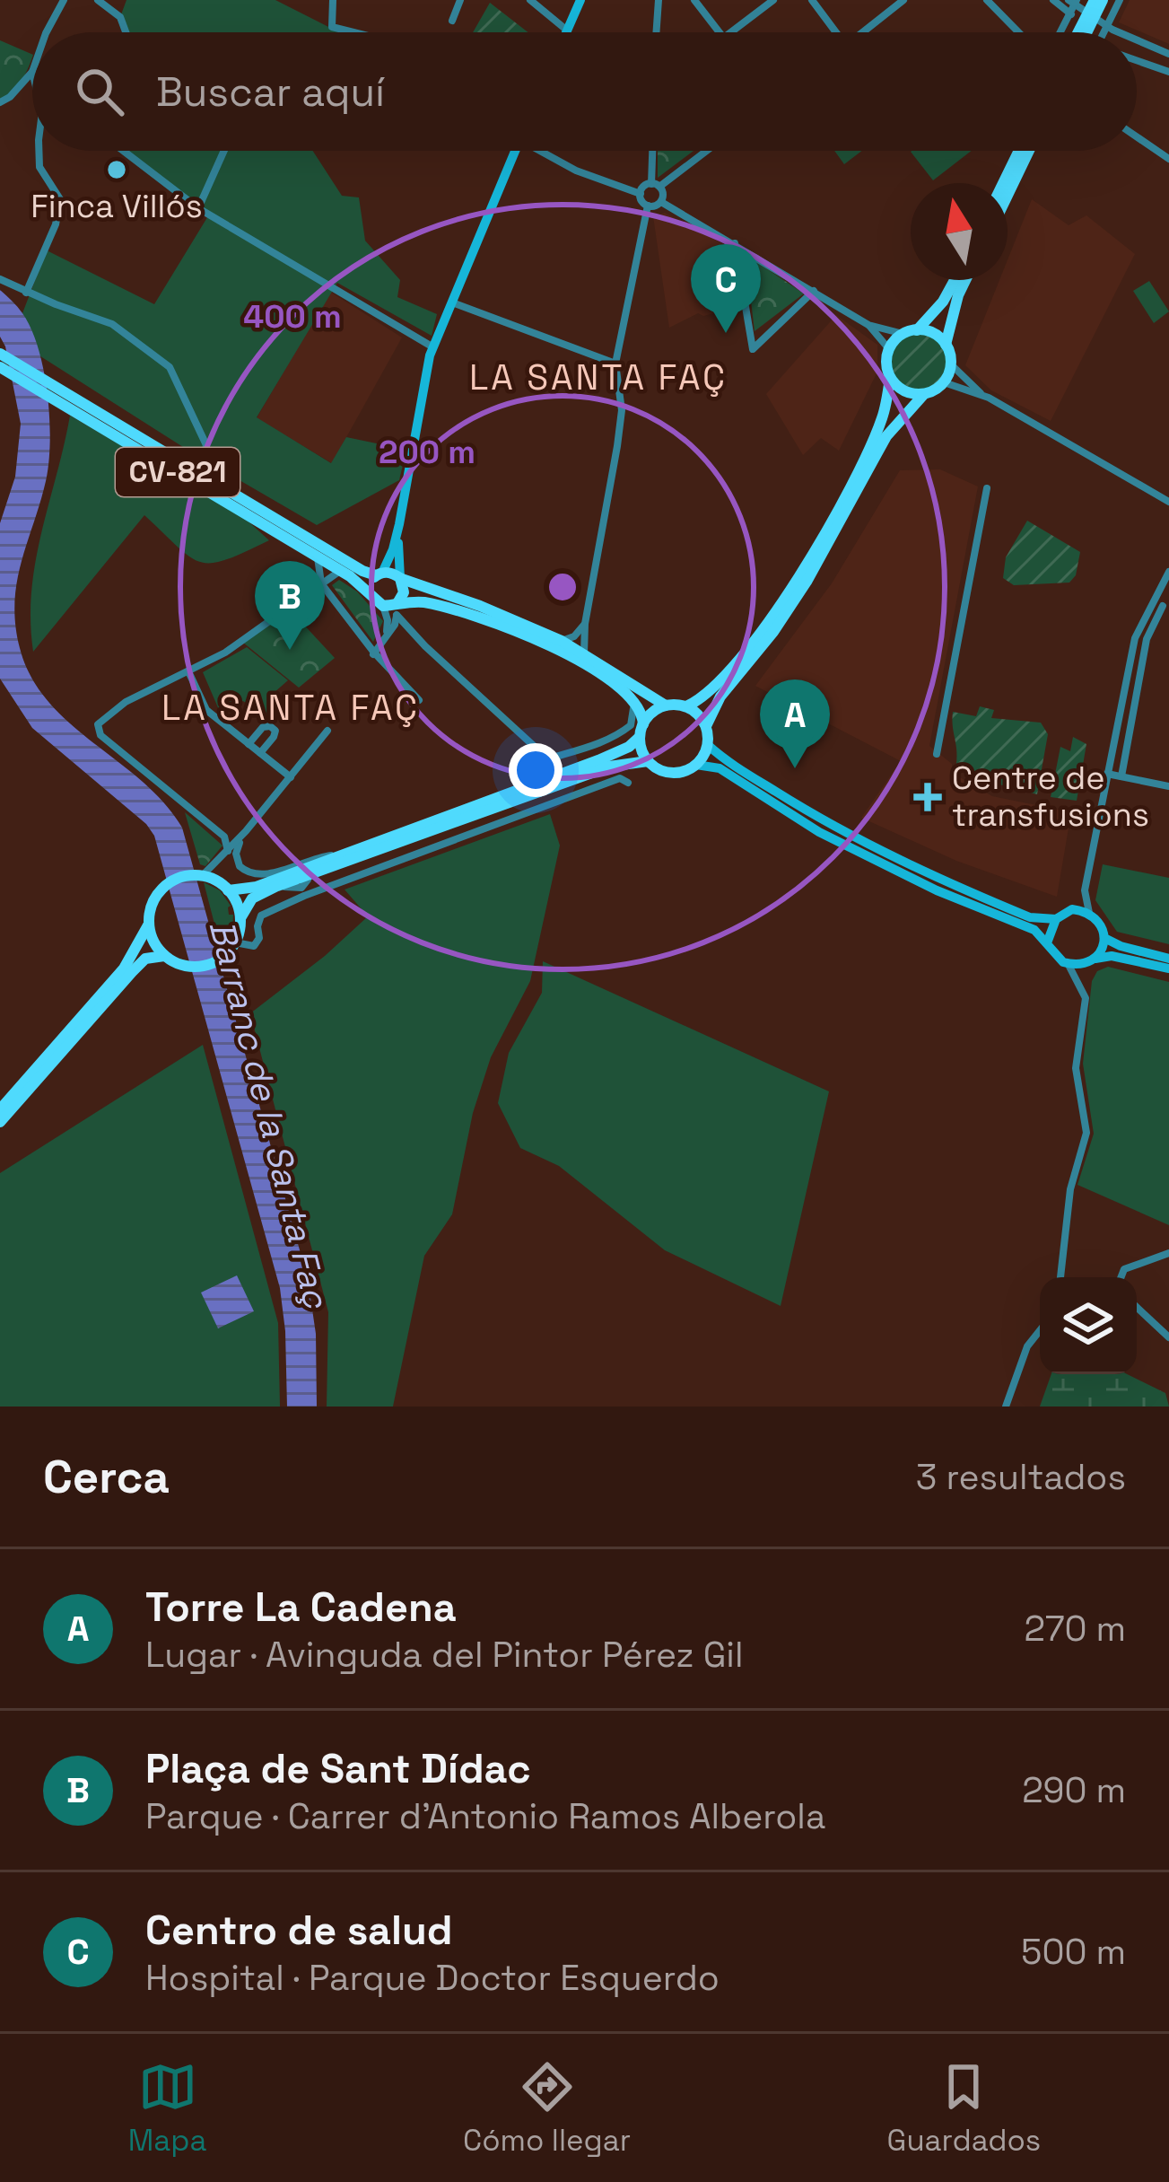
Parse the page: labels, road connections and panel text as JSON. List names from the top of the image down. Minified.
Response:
{"streets":{"main road":["CV-821"]},"districts":["LA SANTA FAÇ","LA SANTA FAÇ"],"water":["Barranc de la Santa Faç"],"places":{"other":["Finca Villós"],"health":["Centre de transfusions"]},"north":"top","page":{"search":"Buscar aquí","pins":["C","B","A"],"heading":["Cerca","3 resultados"],"list":[{"mark":"A","name":"Torre La Cadena","note":"Lugar · Avinguda del Pintor Pérez Gil","value":"270 m"},{"mark":"B","name":"Plaça de Sant Dídac","note":"Parque · Carrer d'Antonio Ramos Alberola","value":"290 m"},{"mark":"C","name":"Centro de salud","note":"Hospital · Parque Doctor Esquerdo","value":"500 m"}],"nav":["Mapa","Cómo llegar","Guardados"]},"rings":["400 m","200 m"]}
